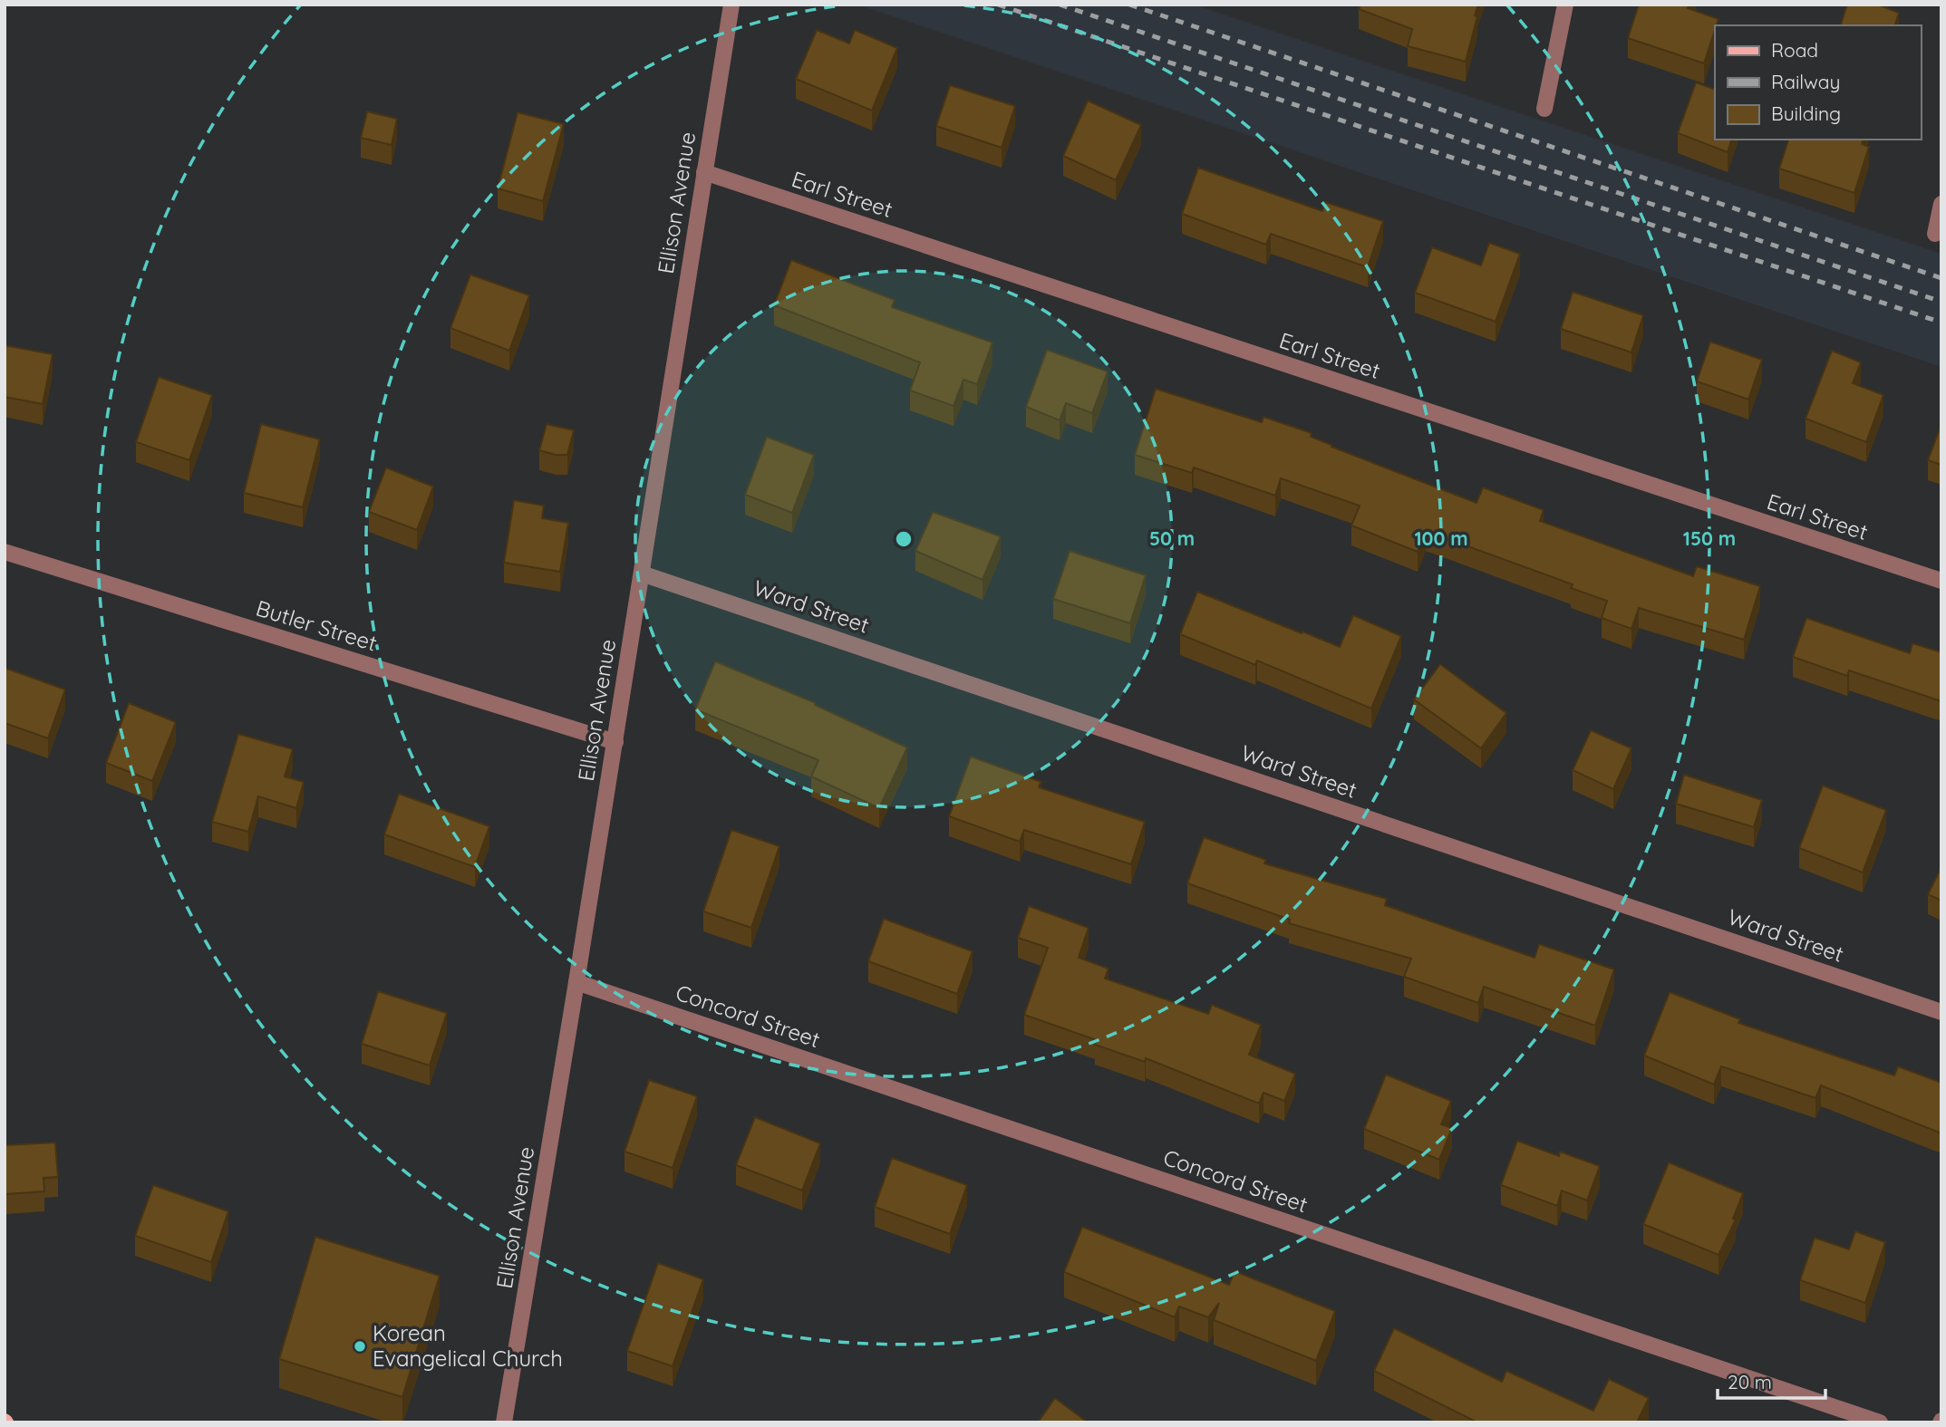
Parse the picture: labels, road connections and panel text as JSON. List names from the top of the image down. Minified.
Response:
{"streets":{"street":["Earl Street","Ellison Avenue","Ward Street","Butler Street","Concord Street"]},"crossings":[["Earl Street","Ellison Avenue"],["Ellison Avenue","Ward Street"],["Ellison Avenue","Butler Street"],["Ellison Avenue","Concord Street"]],"places":["Korean Evangelical Church"],"legend":["Road","Railway","Building"],"scale_bar":"20 m","rings":["50 m","100 m","150 m"]}
